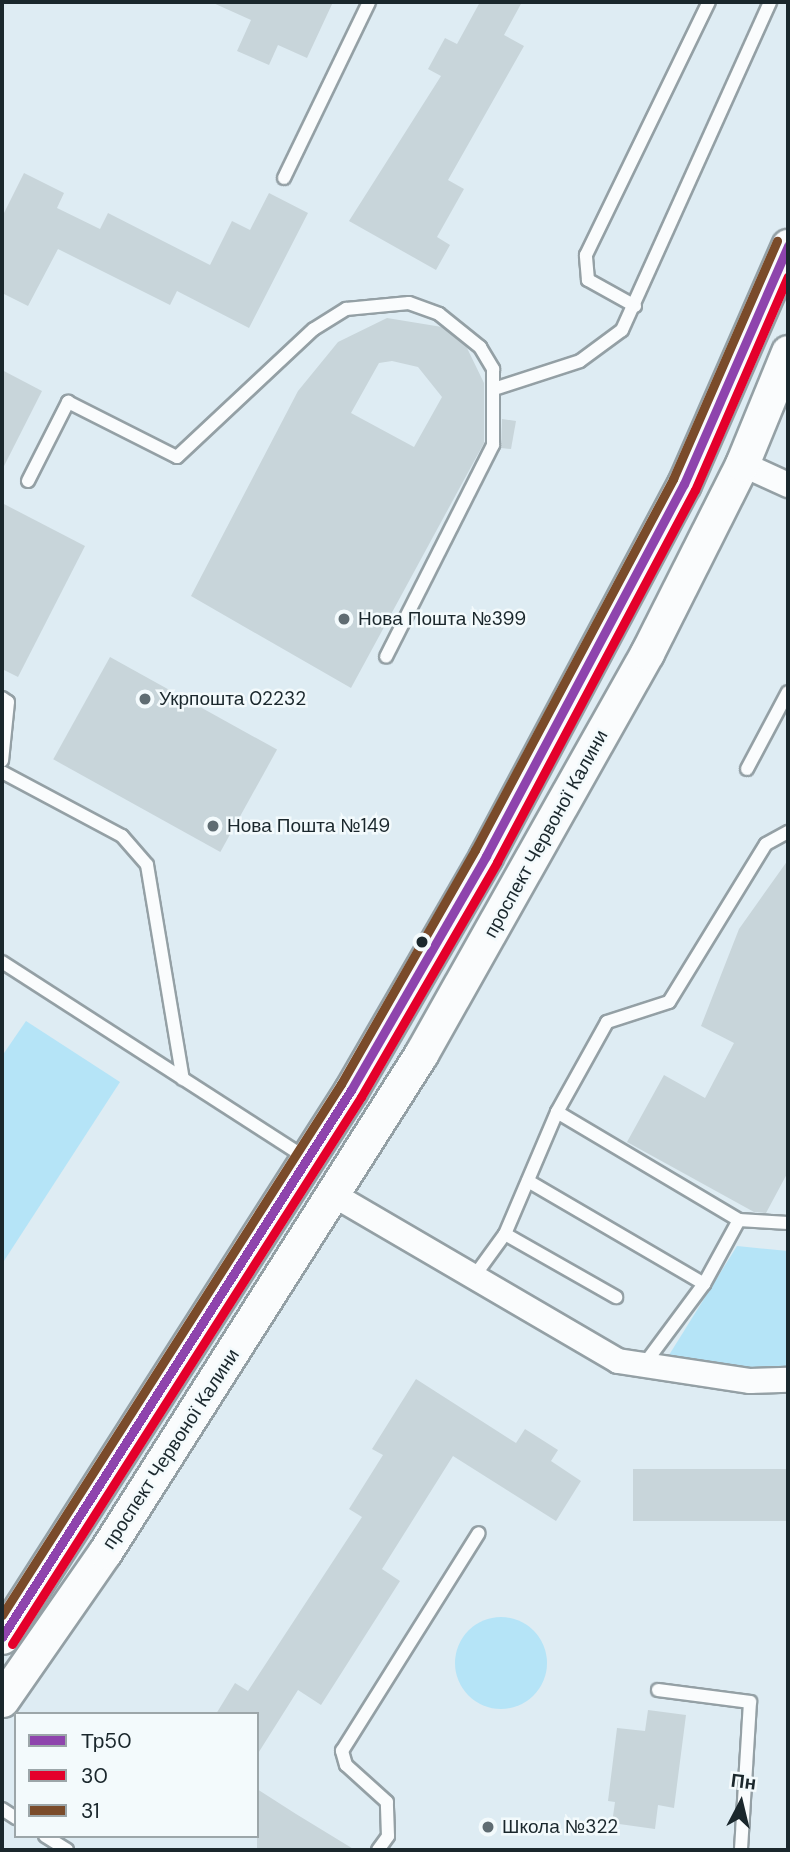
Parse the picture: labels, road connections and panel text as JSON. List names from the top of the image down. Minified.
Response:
{"streets":{"main road":["проспект Червоної Калини"]},"places":["Нова Пошта №399","Укрпошта 02232","Нова Пошта №149","Школа №322"],"lines":["transit line 31","transit line Тр50","transit line 30"],"legend":["Тр50","30","31"],"north":"top"}
